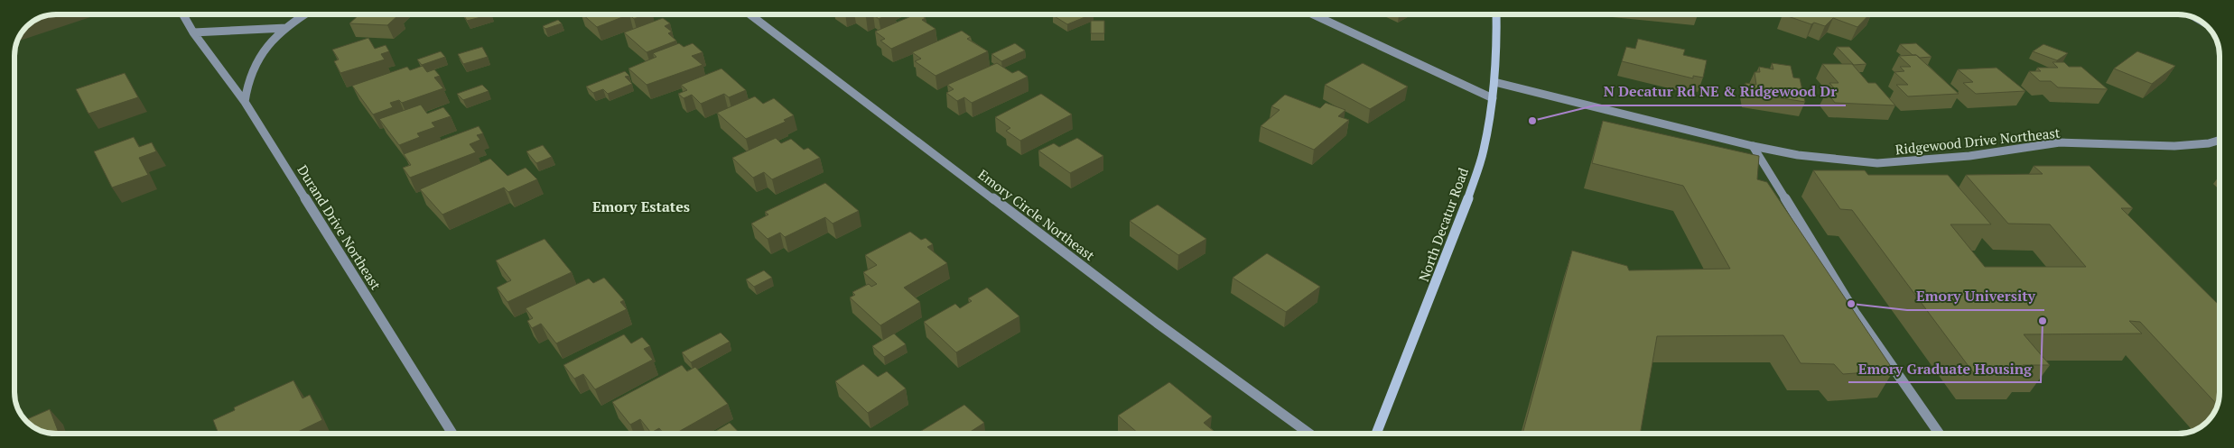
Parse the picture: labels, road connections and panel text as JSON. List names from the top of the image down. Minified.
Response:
{"streets":{"main road":["North Decatur Road"],"street":["Ridgewood Drive Northeast","Emory Circle Northeast","Durand Drive Northeast"]},"crossings":[["Ridgewood Drive Northeast","North Decatur Road"]],"districts":["Emory Estates"],"places":["N Decatur Rd NE & Ridgewood Dr","Emory University","Emory Graduate Housing"]}
